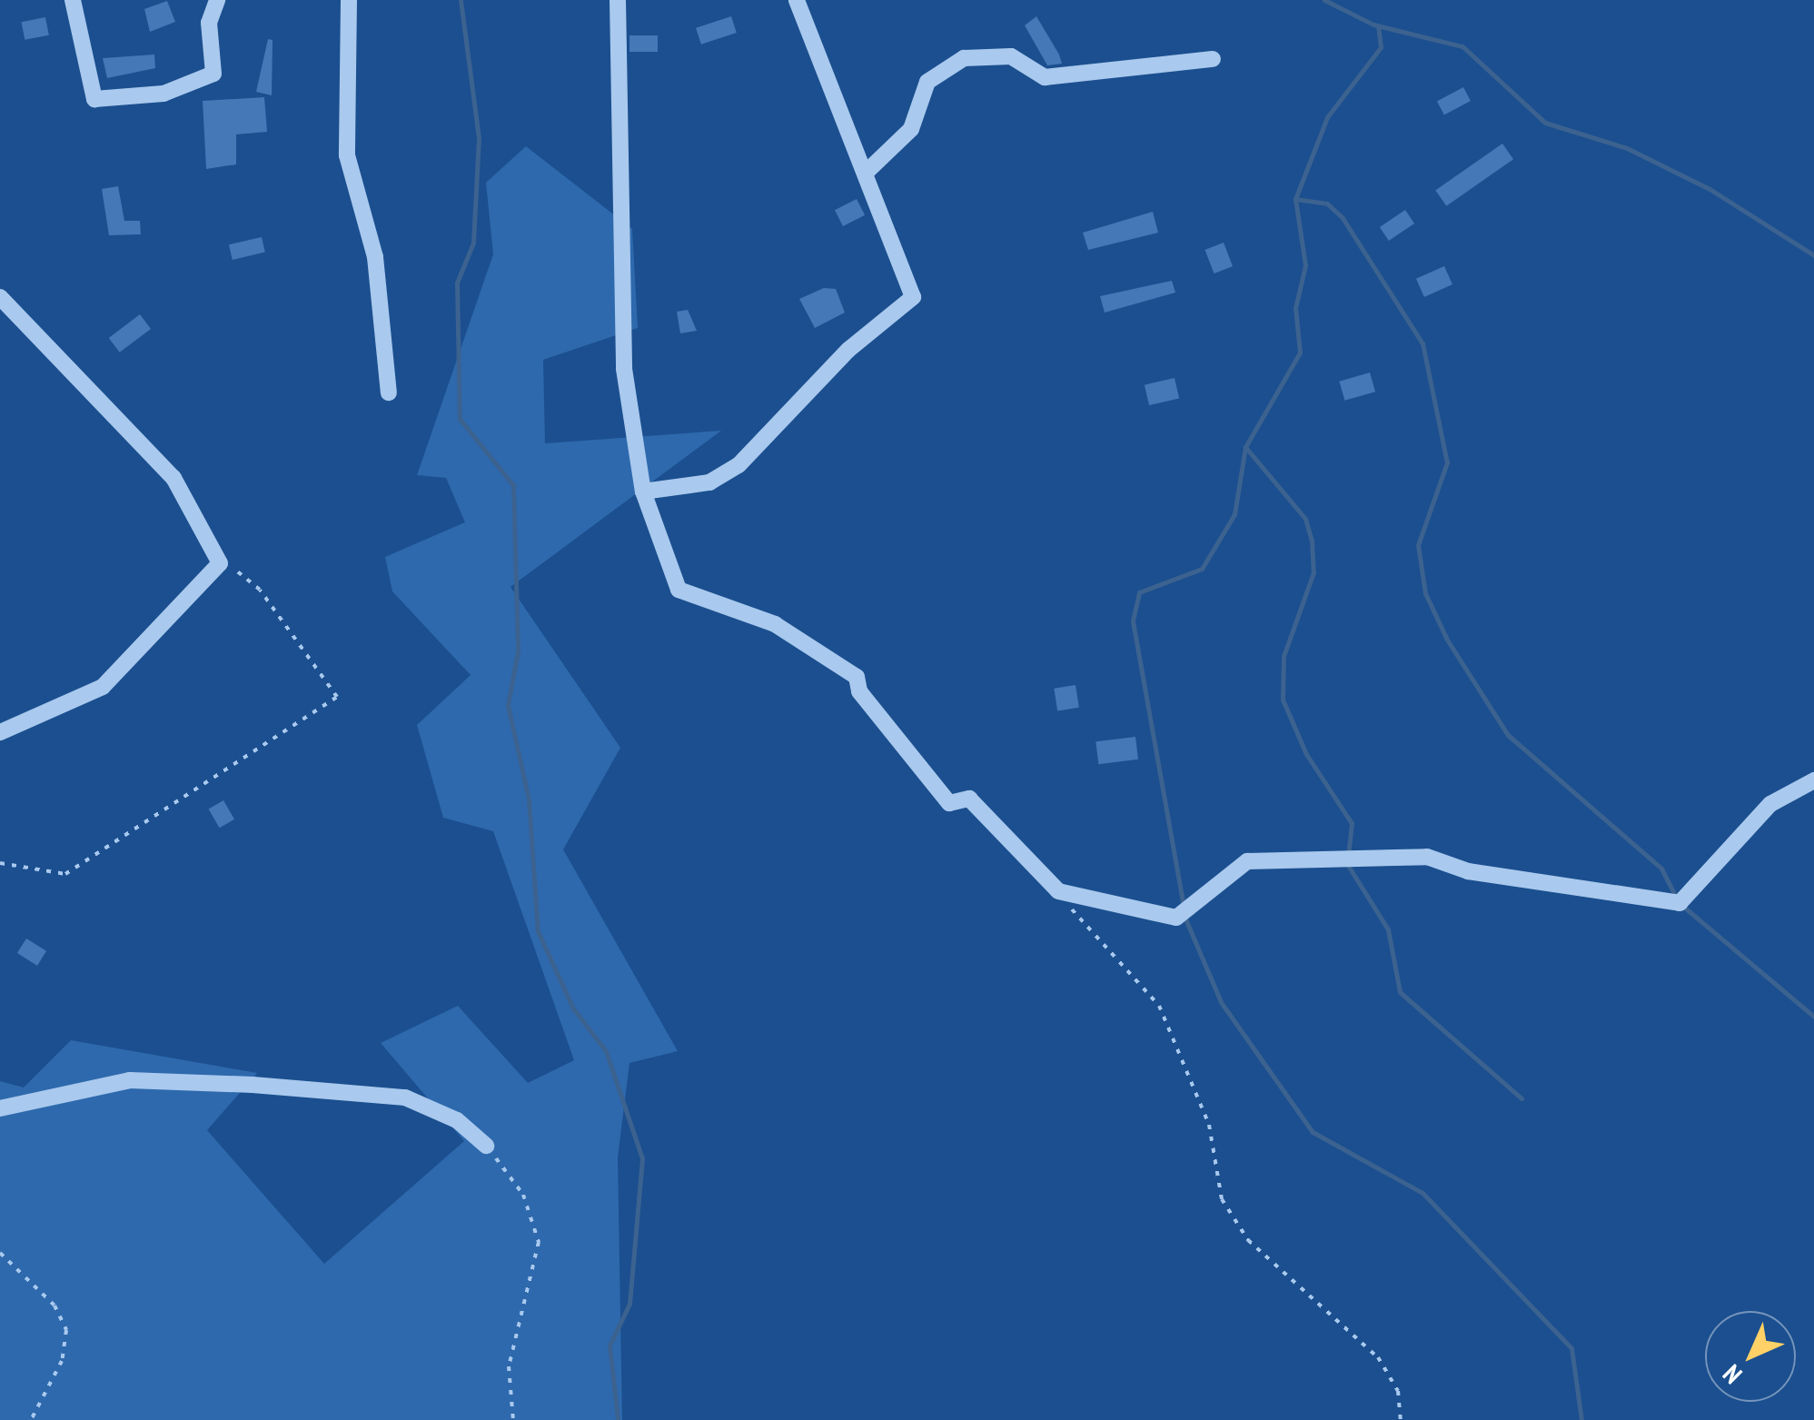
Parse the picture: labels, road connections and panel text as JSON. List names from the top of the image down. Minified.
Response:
{"north":"bottom left"}
